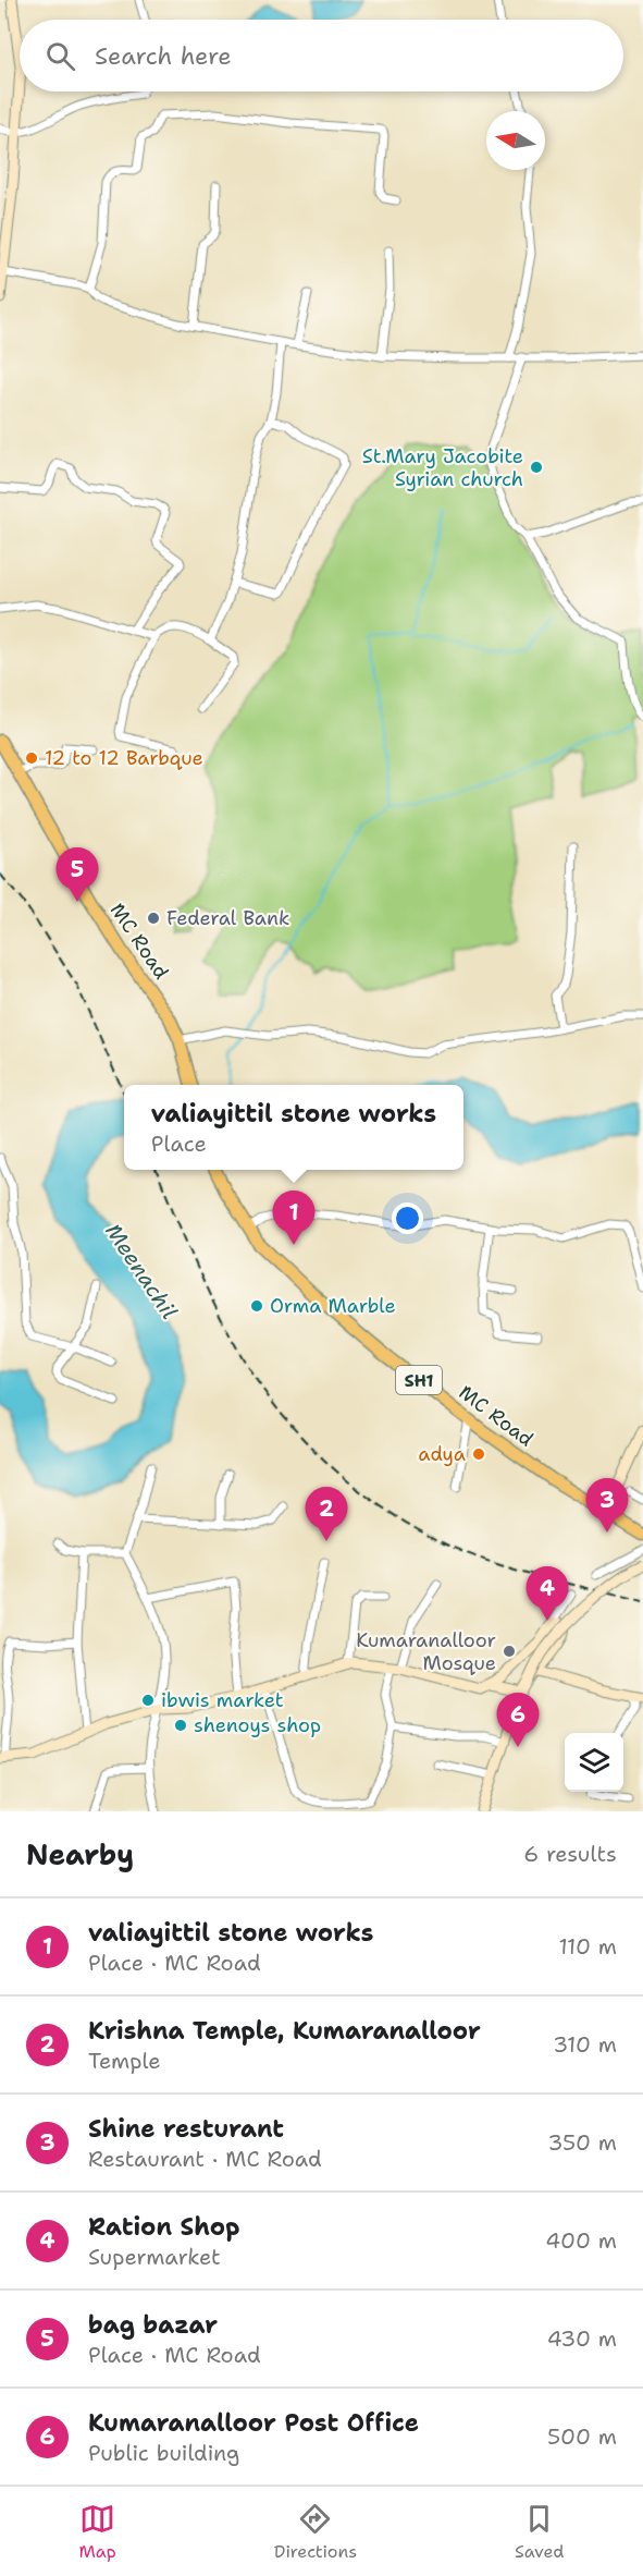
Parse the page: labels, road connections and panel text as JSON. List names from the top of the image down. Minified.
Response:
{"streets":{"main road":["MC Road","SH1"]},"water":["Meenachil"],"places":["St.Mary Jacobite Syrian church","12 to 12 Barbque","Federal Bank","Orma Marble","adya","Kumaranalloor Mosque","ibwis market","shenoys shop"],"north":"left","page":{"search":"Search here","pins":["5","1","3","2","4","6"],"popup":["valiayittil stone works","Place"],"heading":["Nearby","6 results"],"list":[{"mark":"1","name":"valiayittil stone works","note":"Place · MC Road","value":"110 m"},{"mark":"2","name":"Krishna Temple, Kumaranalloor","note":"Temple","value":"310 m"},{"mark":"3","name":"Shine resturant","note":"Restaurant · MC Road","value":"350 m"},{"mark":"4","name":"Ration Shop","note":"Supermarket","value":"400 m"},{"mark":"5","name":"bag bazar","note":"Place · MC Road","value":"430 m"},{"mark":"6","name":"Kumaranalloor Post Office","note":"Public building","value":"500 m"}],"nav":["Map","Directions","Saved"]}}
